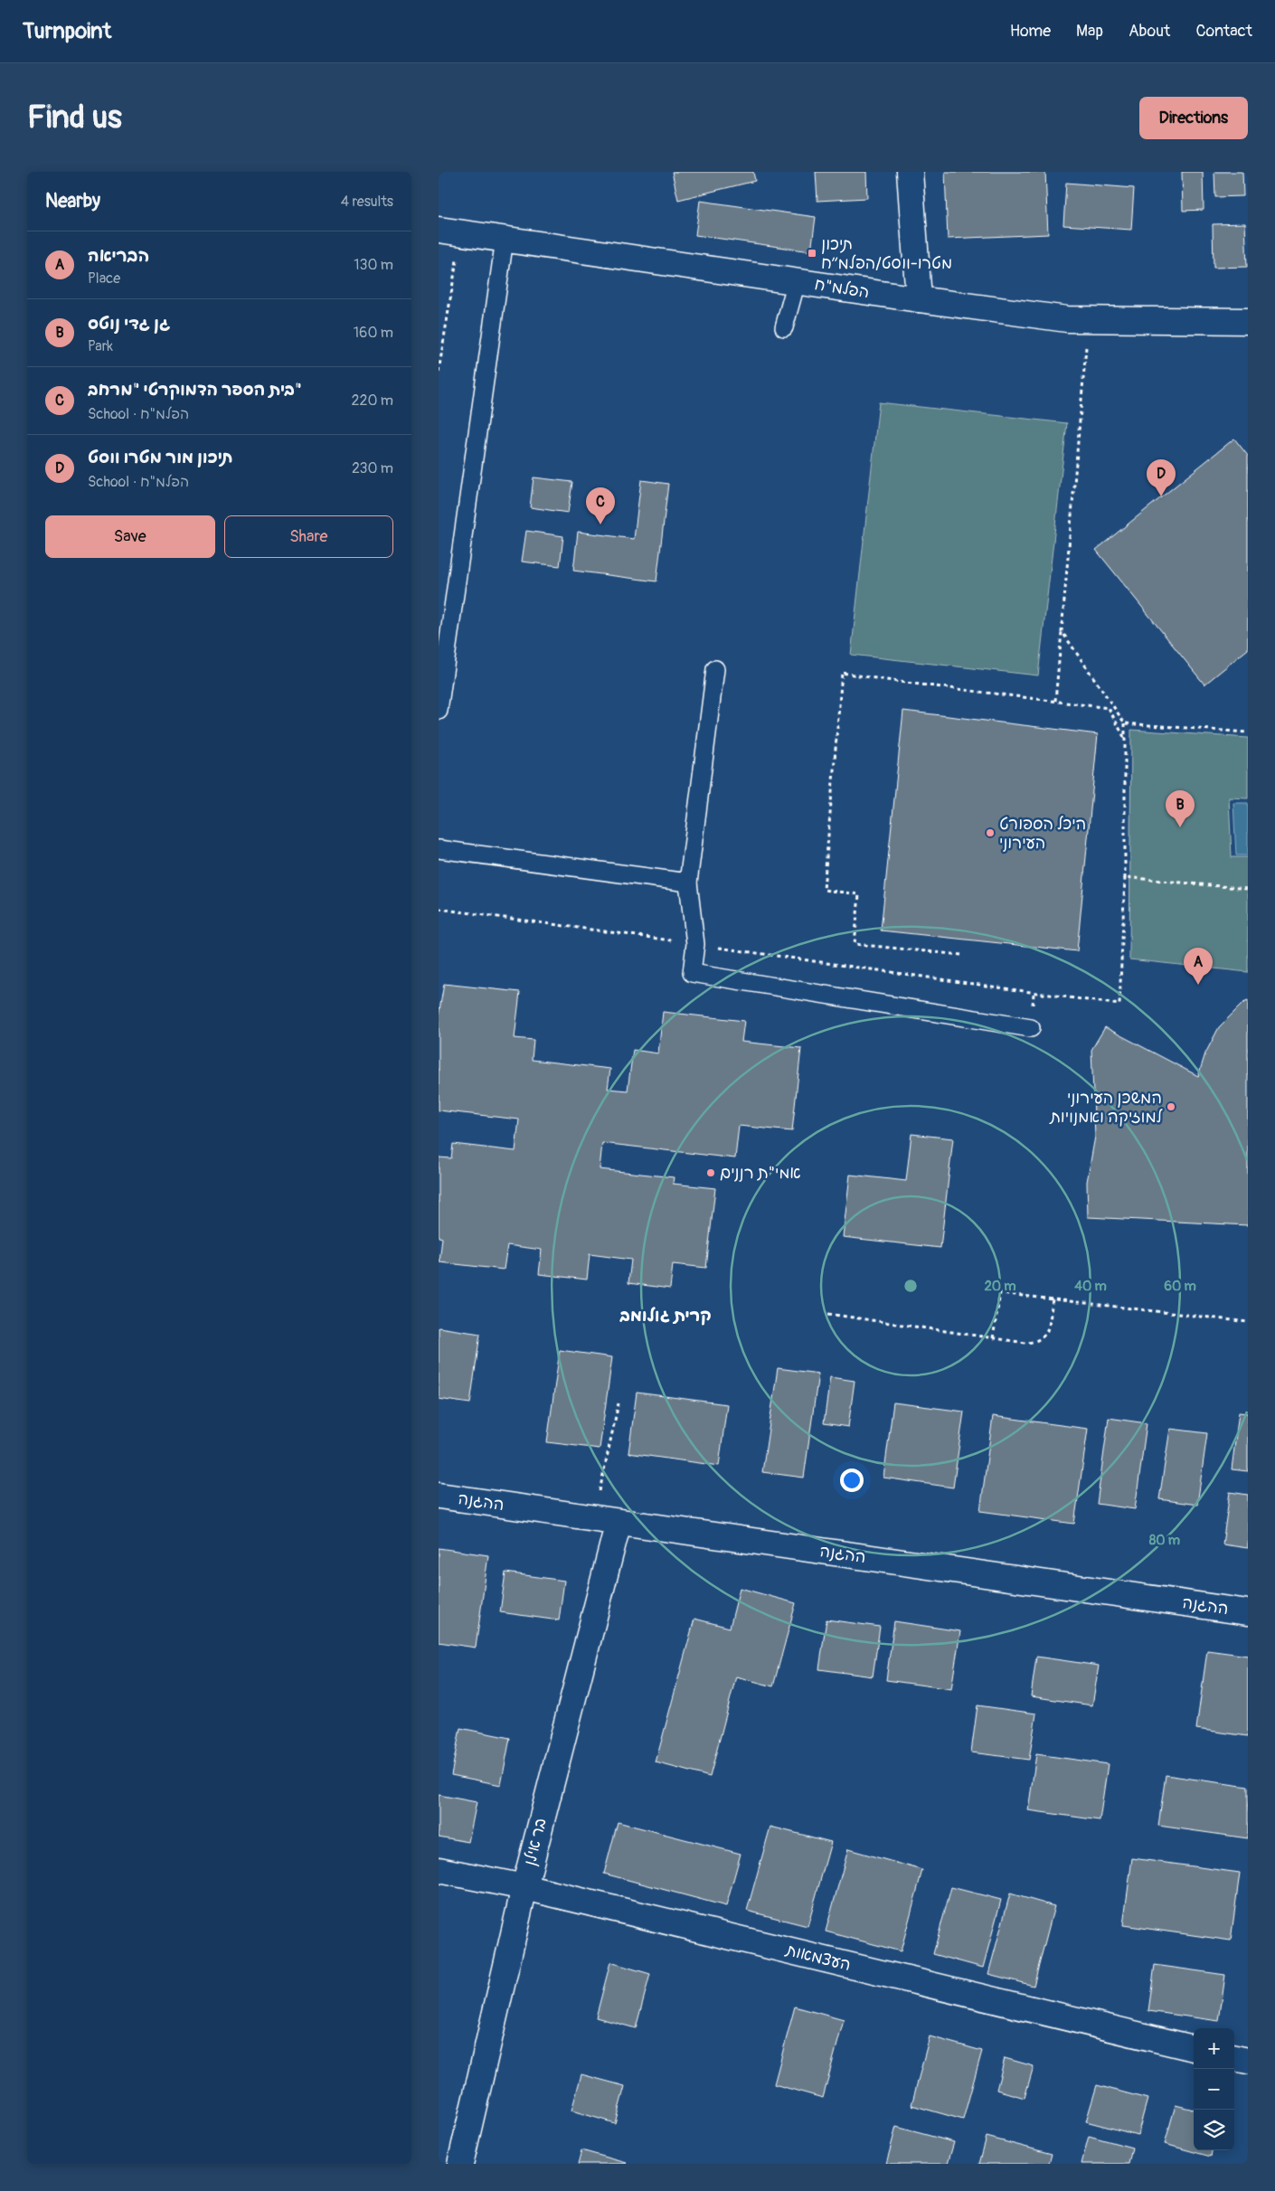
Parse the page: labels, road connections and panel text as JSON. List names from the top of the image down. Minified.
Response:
{"streets":{"street":["הפלמ\"ח","ההגנה","בר אילן","העצמאות"]},"crossings":[["ההגנה","בר אילן"],["בר אילן","העצמאות"]],"districts":["קרית גולומב"],"places":{"transit":["תיכון מטרו-ווסט/הפלמ״ח"],"other":["היכל הספורט העירוני","המשכן העירוני למוזיקה ואמנויות","אמי\"ת רננים"]},"page":{"header":"Turnpoint","nav":["Home","Map","About","Contact"],"buttons":["Directions",["Save","Share"]],"title":"Find us","heading":["Nearby","4 results"],"list":[{"mark":"A","name":"הבריאה","note":"Place","value":"130 m"},{"mark":"B","name":"גן גדי נוטס","note":"Park","value":"160 m"},{"mark":"C","name":"בית הספר הדמוקרטי \"מרחב\"","note":"School · הפלמ\"ח","value":"220 m"},{"mark":"D","name":"תיכון מור מטרו ווסט","note":"School · הפלמ\"ח","value":"230 m"}],"pins":["D","C","B","A"],"map_buttons":["+","−"]},"rings":["20 m","40 m","60 m","80 m"]}
